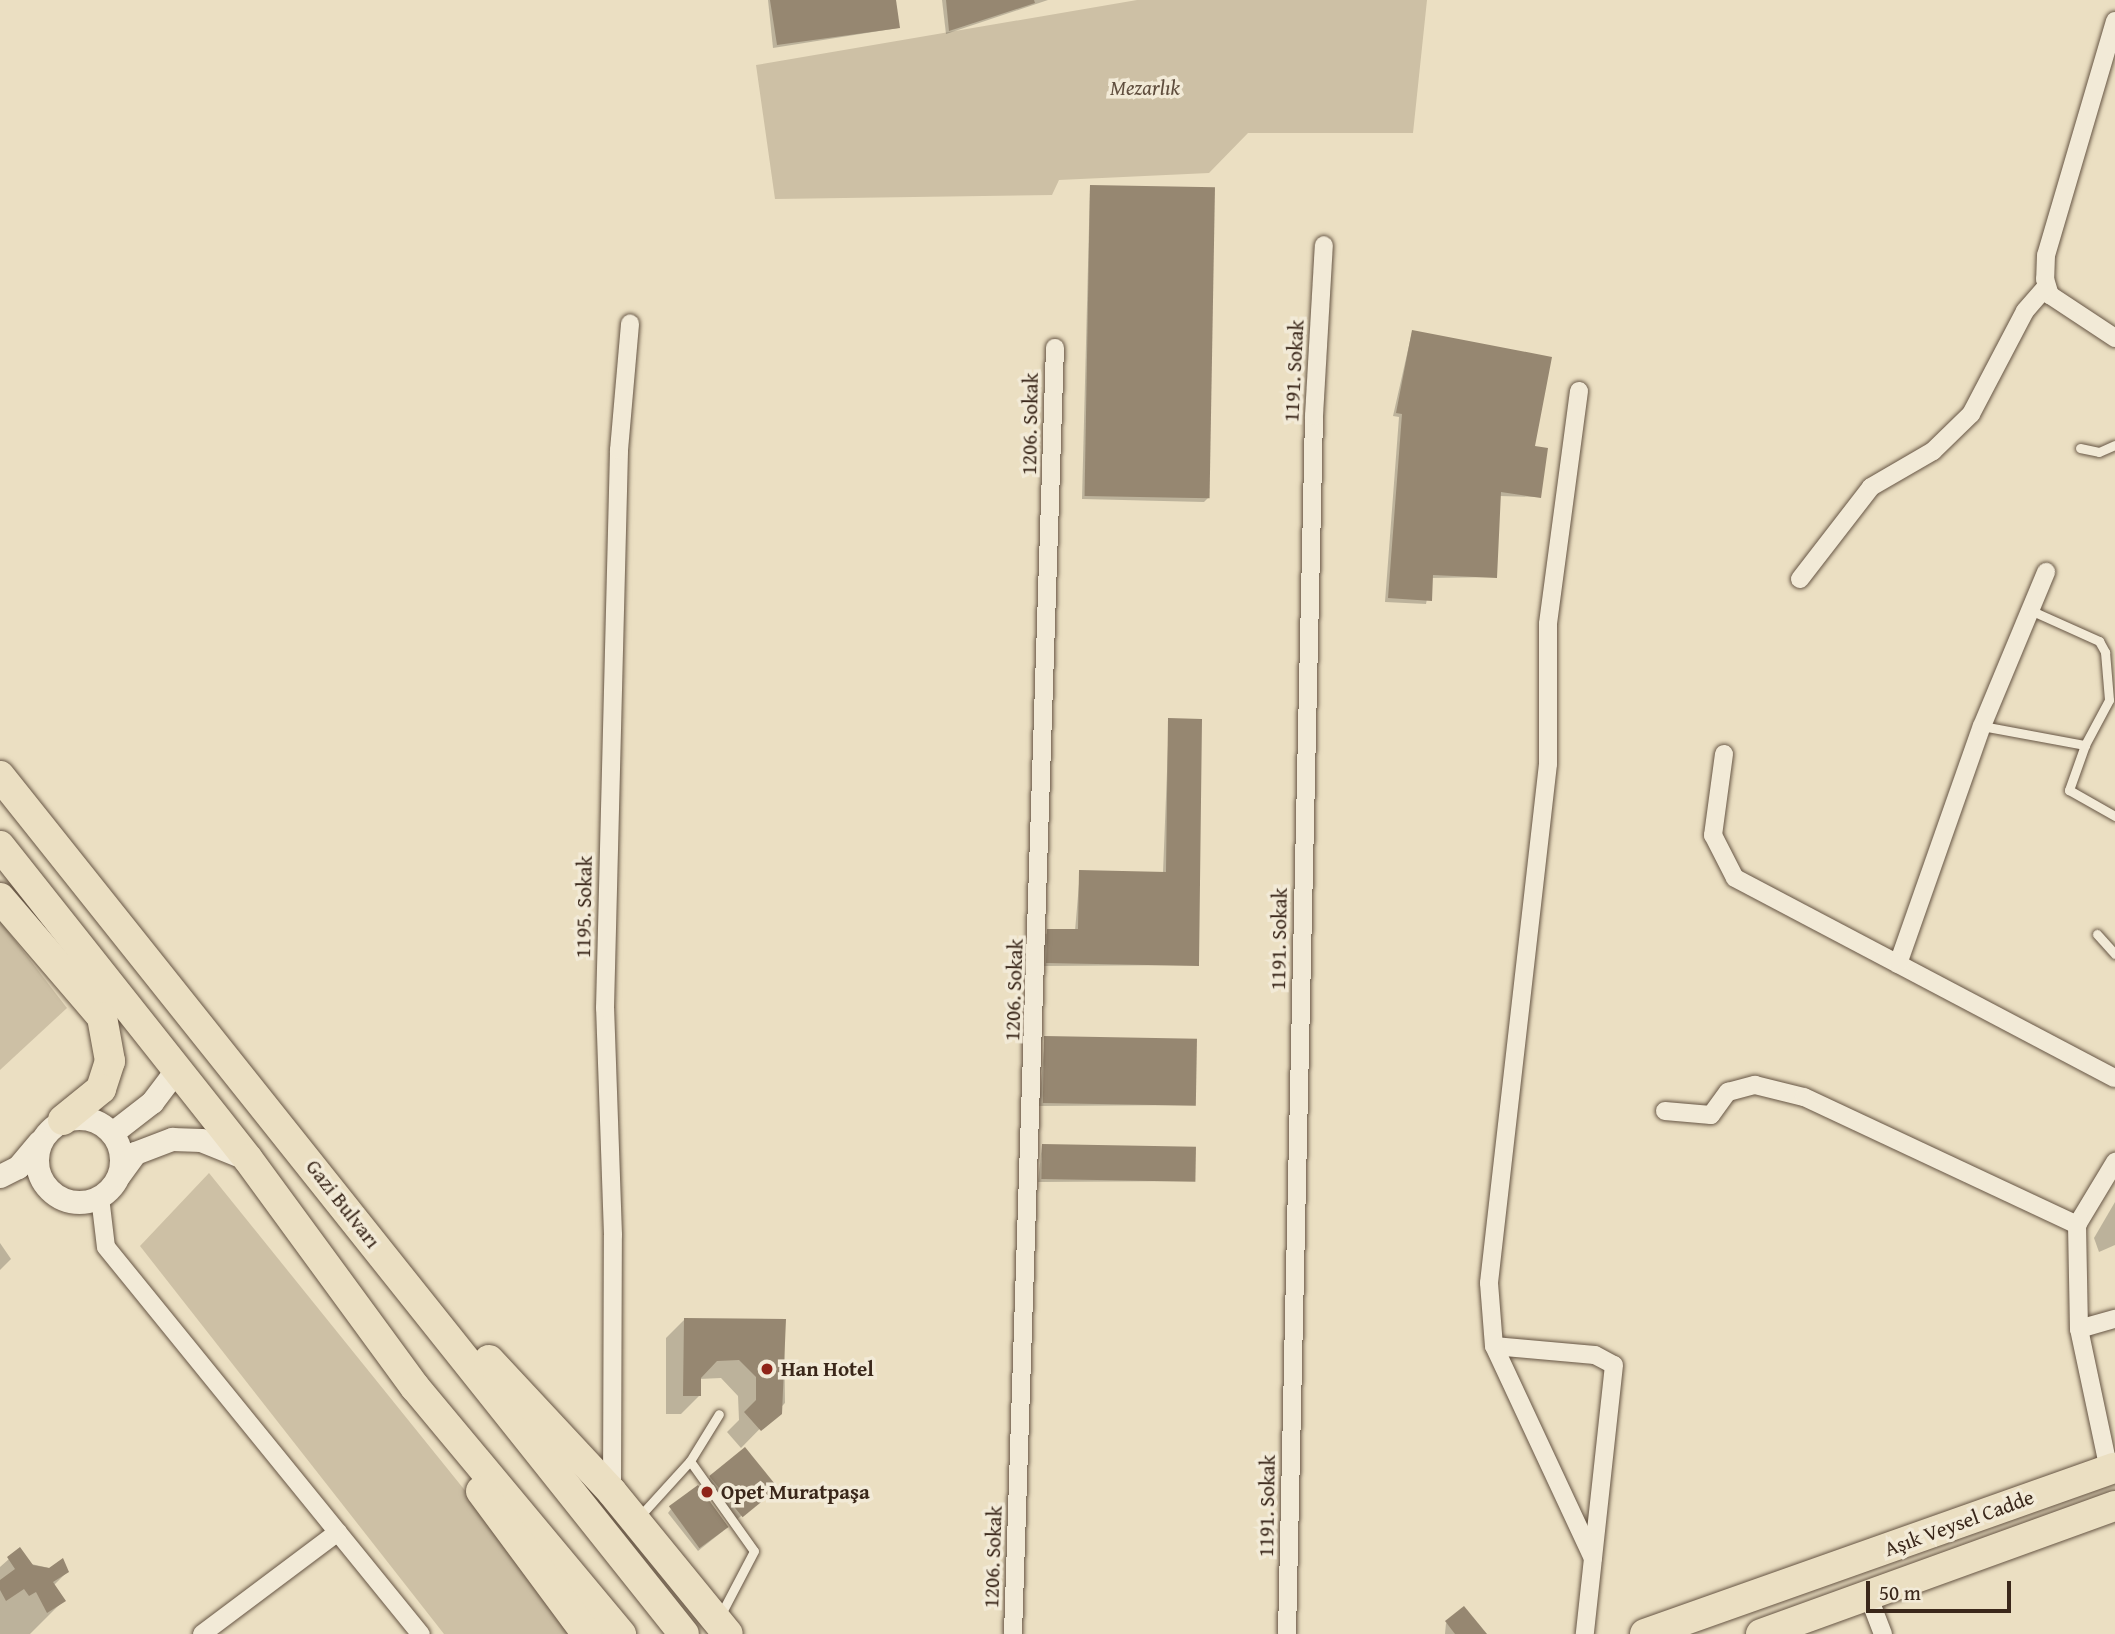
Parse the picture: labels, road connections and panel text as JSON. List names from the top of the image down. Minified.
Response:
{"streets":{"main road":["Gazi Bulvarı","Aşık Veysel Cadde"],"street":["1191. Sokak","1206. Sokak","1195. Sokak"]},"parks":["Mezarlık"],"places":["Han Hotel","Opet Muratpaşa"],"scale_bar":"50 m"}
